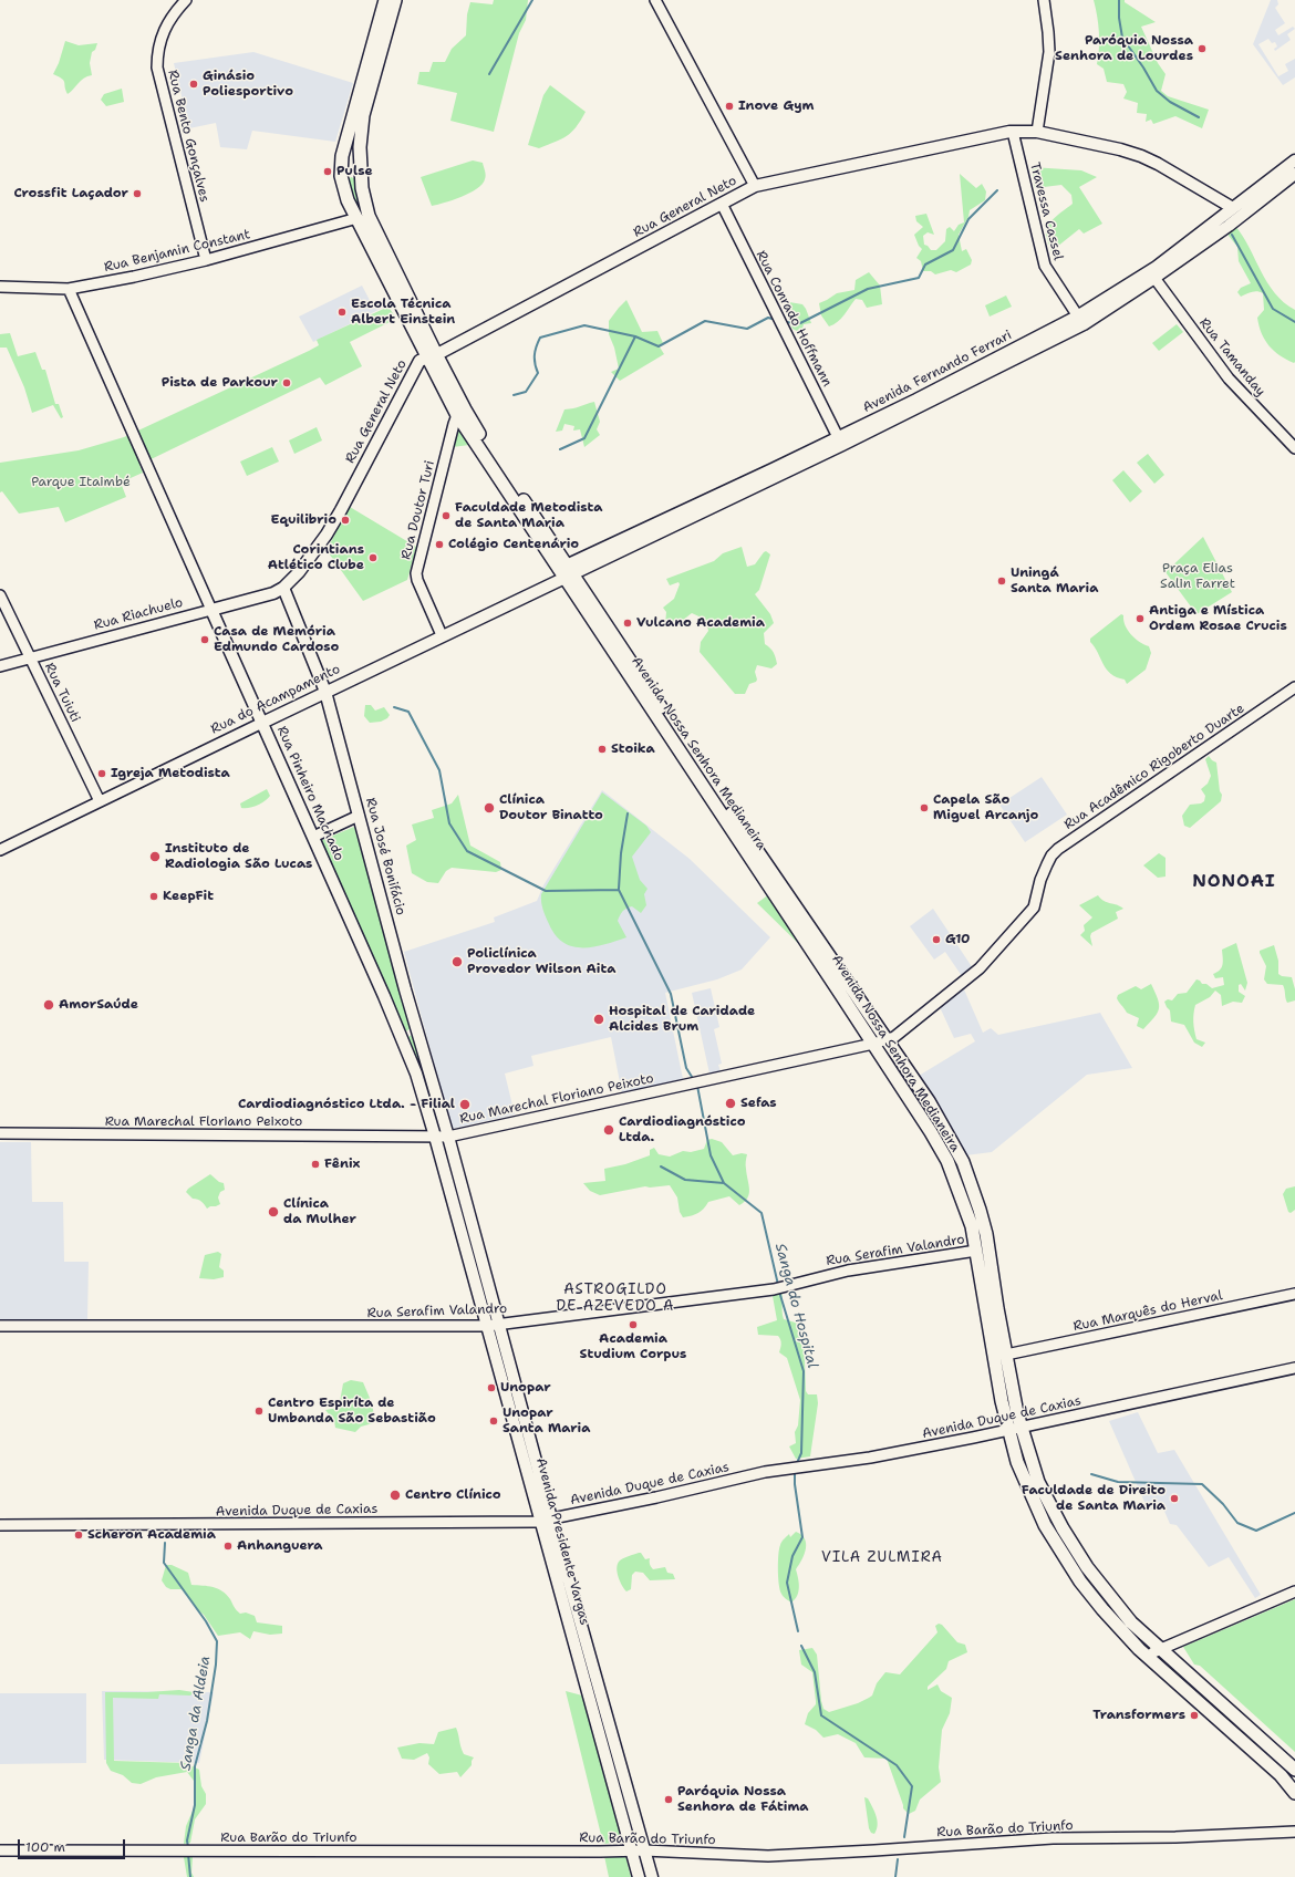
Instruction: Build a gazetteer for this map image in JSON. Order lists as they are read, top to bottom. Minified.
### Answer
{"streets":{"main road":["Rua General Neto","Avenida Fernando Ferrari","Rua Riachuelo","Rua do Acampamento","Avenida Nossa Senhora Medianeira","Rua Pinheiro Machado","Rua José Bonifácio","Avenida Presidente Vargas"],"street":["Rua Bento Gonçalves","Travessa Cassel","Rua Benjamin Constant","Rua Conrado Hoffmann","Rua Tamanday","Rua Doutor Turi","Rua Tuiuti","Rua Acadêmico Rigoberto Duarte","Rua Marechal Floriano Peixoto","Rua Serafim Valandro","Rua Marquês do Herval","Avenida Duque de Caxias","Rua Barão do Triunfo"]},"crossings":[["Rua Bento Gonçalves","Rua Benjamin Constant"],["Rua General Neto","Travessa Cassel"],["Rua General Neto","Rua Conrado Hoffmann"],["Rua General Neto","Avenida Fernando Ferrari"],["Rua General Neto","Rua Riachuelo"],["Rua General Neto","Avenida Nossa Senhora Medianeira"],["Rua General Neto","Rua José Bonifácio"],["Travessa Cassel","Avenida Fernando Ferrari"],["Rua Benjamin Constant","Rua Pinheiro Machado"],["Rua Conrado Hoffmann","Avenida Fernando Ferrari"],["Rua Tamanday","Avenida Fernando Ferrari"],["Avenida Fernando Ferrari","Rua do Acampamento"],["Avenida Fernando Ferrari","Avenida Nossa Senhora Medianeira"],["Rua Doutor Turi","Rua do Acampamento"],["Rua Doutor Turi","Avenida Nossa Senhora Medianeira"],["Rua Riachuelo","Rua Tuiuti"],["Rua Riachuelo","Rua Pinheiro Machado"],["Rua Riachuelo","Rua José Bonifácio"],["Rua Tuiuti","Rua do Acampamento"],["Rua do Acampamento","Avenida Nossa Senhora Medianeira"],["Rua do Acampamento","Rua Pinheiro Machado"],["Rua do Acampamento","Rua José Bonifácio"],["Avenida Nossa Senhora Medianeira","Rua Marechal Floriano Peixoto"],["Avenida Nossa Senhora Medianeira","Rua Serafim Valandro"],["Avenida Nossa Senhora Medianeira","Rua Marquês do Herval"],["Avenida Nossa Senhora Medianeira","Avenida Duque de Caxias"],["Rua Acadêmico Rigoberto Duarte","Rua Marechal Floriano Peixoto"],["Rua Pinheiro Machado","Rua Marechal Floriano Peixoto"],["Rua Pinheiro Machado","Avenida Presidente Vargas"],["Rua José Bonifácio","Rua Marechal Floriano Peixoto"],["Rua José Bonifácio","Avenida Presidente Vargas"],["Rua Marechal Floriano Peixoto","Avenida Presidente Vargas"],["Rua Serafim Valandro","Avenida Presidente Vargas"],["Avenida Duque de Caxias","Avenida Presidente Vargas"],["Avenida Presidente Vargas","Rua Barão do Triunfo"]],"districts":["NONOAI","ASTROGILDO DE AZEVEDO A","VILA ZULMIRA"],"water":["Sanga do Hospital","Sanga da Aldeia"],"parks":["Parque Itaimbé","Praça Elias Salin Farret"],"places":["Paróquia Nossa Senhora de Lourdes","Ginásio Poliesportivo","Inove Gym","Pulse","Crossfit Laçador","Escola Técnica Albert Einstein","Pista de Parkour","Faculdade Metodista de Santa Maria","Equilibrio","Colégio Centenário","Corintians Atlético Clube","Uningá Santa Maria","Antiga e Mística Ordem Rosae Crucis","Vulcano Academia","Casa de Memória Edmundo Cardoso","Stoika","Igreja Metodista","Clínica Doutor Binatto","Capela São Miguel Arcanjo","Instituto de Radiologia São Lucas","KeepFit","G10","Policlínica Provedor Wilson Aita","AmorSaúde","Hospital de Caridade Alcides Brum","Sefas","Cardiodiagnóstico Ltda. - Filial","Cardiodiagnóstico Ltda.","Fênix","Clínica da Mulher","Academia Studium Corpus","Unopar","Centro Espiríta de Umbanda São Sebastião","Unopar Santa Maria","Centro Clínico","Faculdade de Direito de Santa Maria","Scheron Academia","Anhanguera","Transformers","Paróquia Nossa Senhora de Fátima"],"scale_bar":"100 m"}
